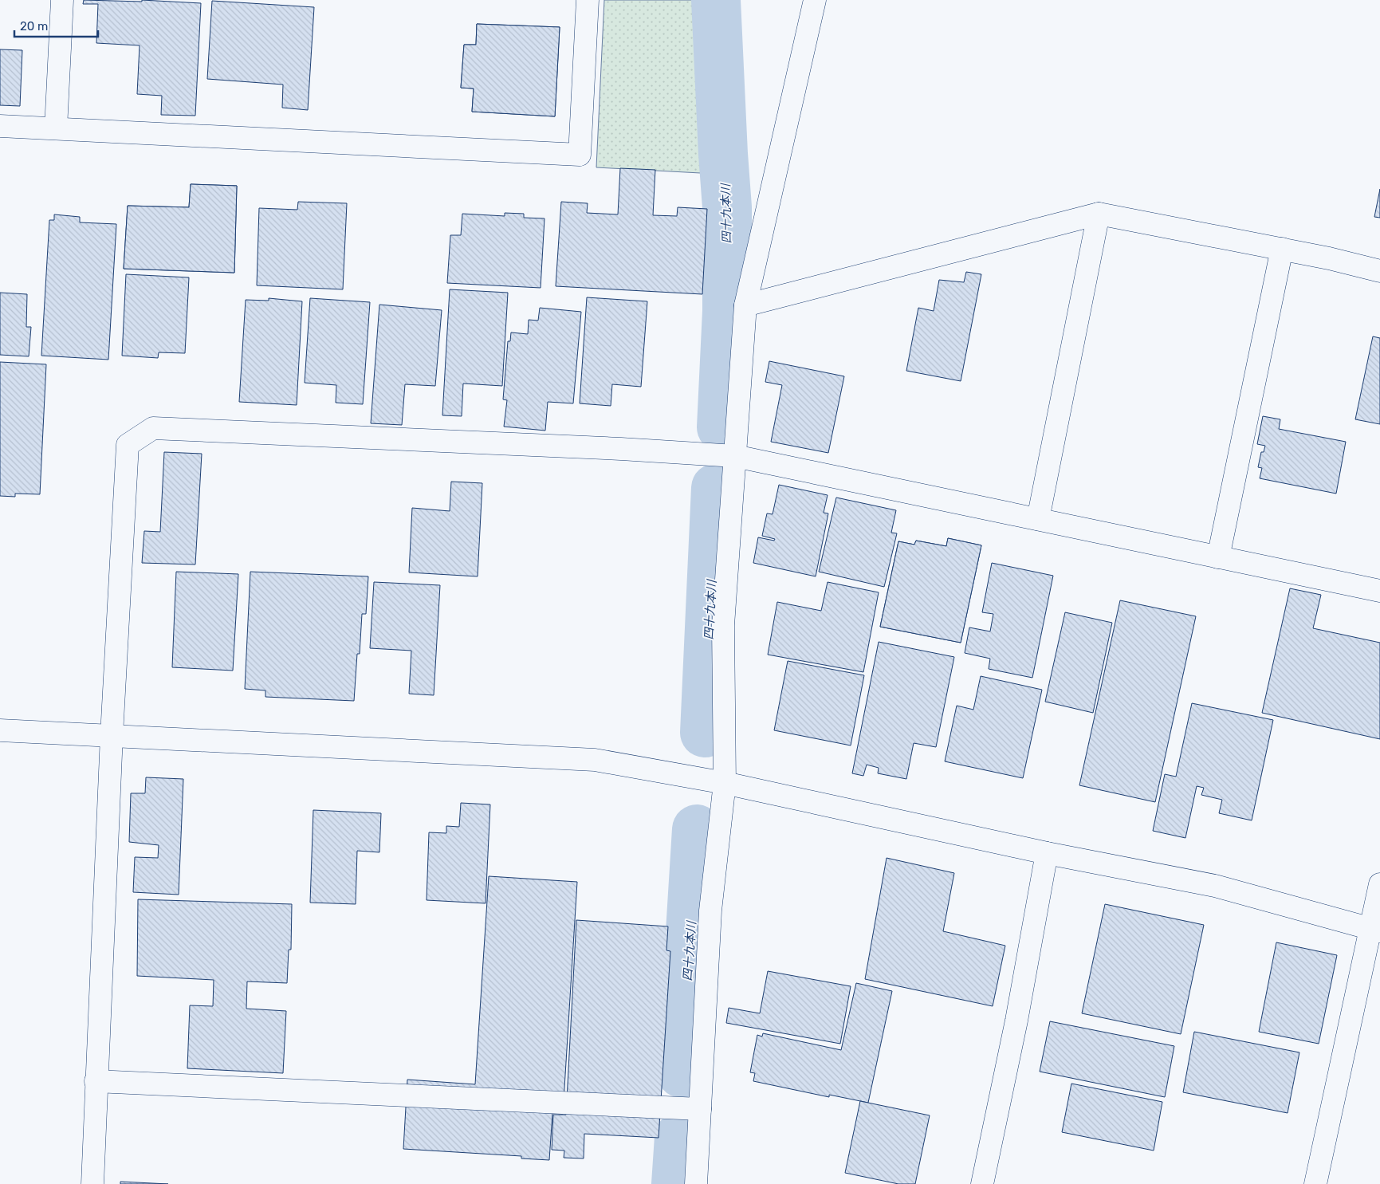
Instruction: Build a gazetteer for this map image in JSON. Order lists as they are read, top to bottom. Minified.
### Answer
{"water":["四十九本川"],"scale_bar":"20 m"}
